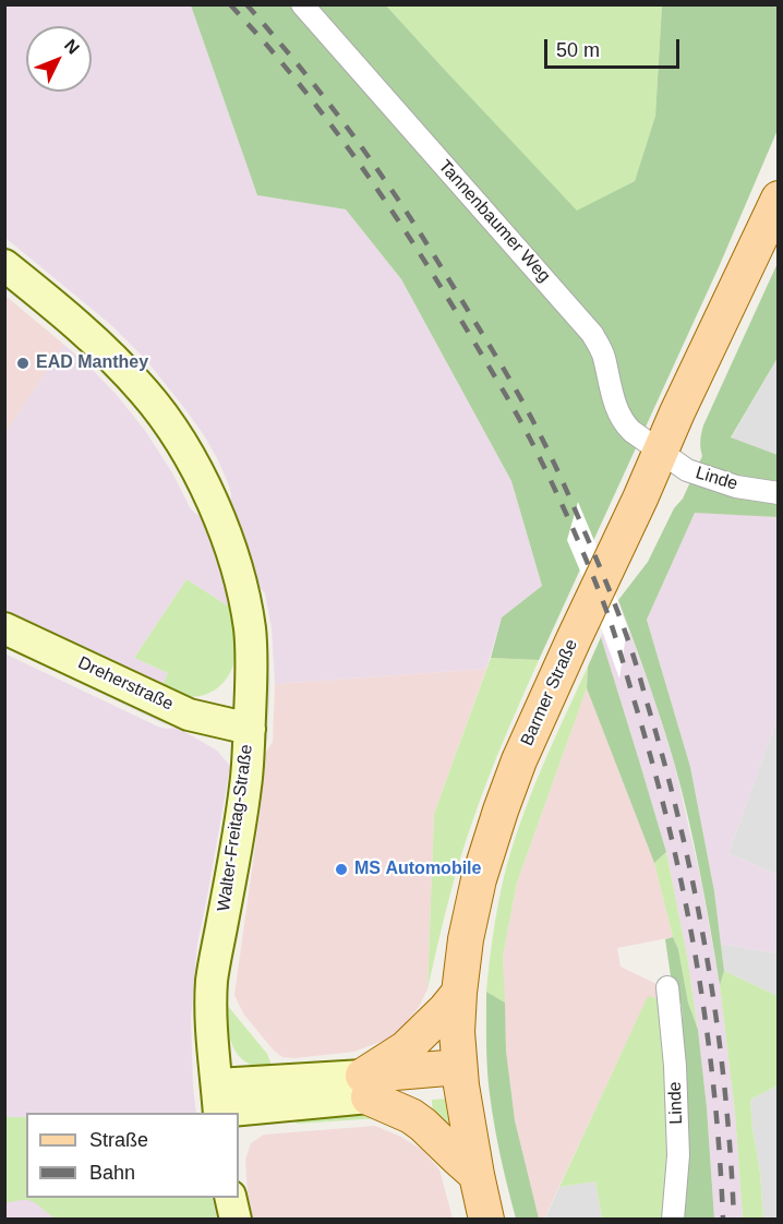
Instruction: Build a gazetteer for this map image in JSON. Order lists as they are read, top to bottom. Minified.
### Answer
{"streets":{"main road":["Dreherstraße","Barmer Straße","Walter-Freitag-Straße"],"street":["Tannenbaumer Weg","Linde"]},"crossings":[["Tannenbaumer Weg","Linde"],["Tannenbaumer Weg","Barmer Straße"],["Linde","Barmer Straße"],["Dreherstraße","Walter-Freitag-Straße"]],"places":["EAD Manthey","MS Automobile"],"legend":["Straße","Bahn"],"scale_bar":"50 m","north":"top right"}
